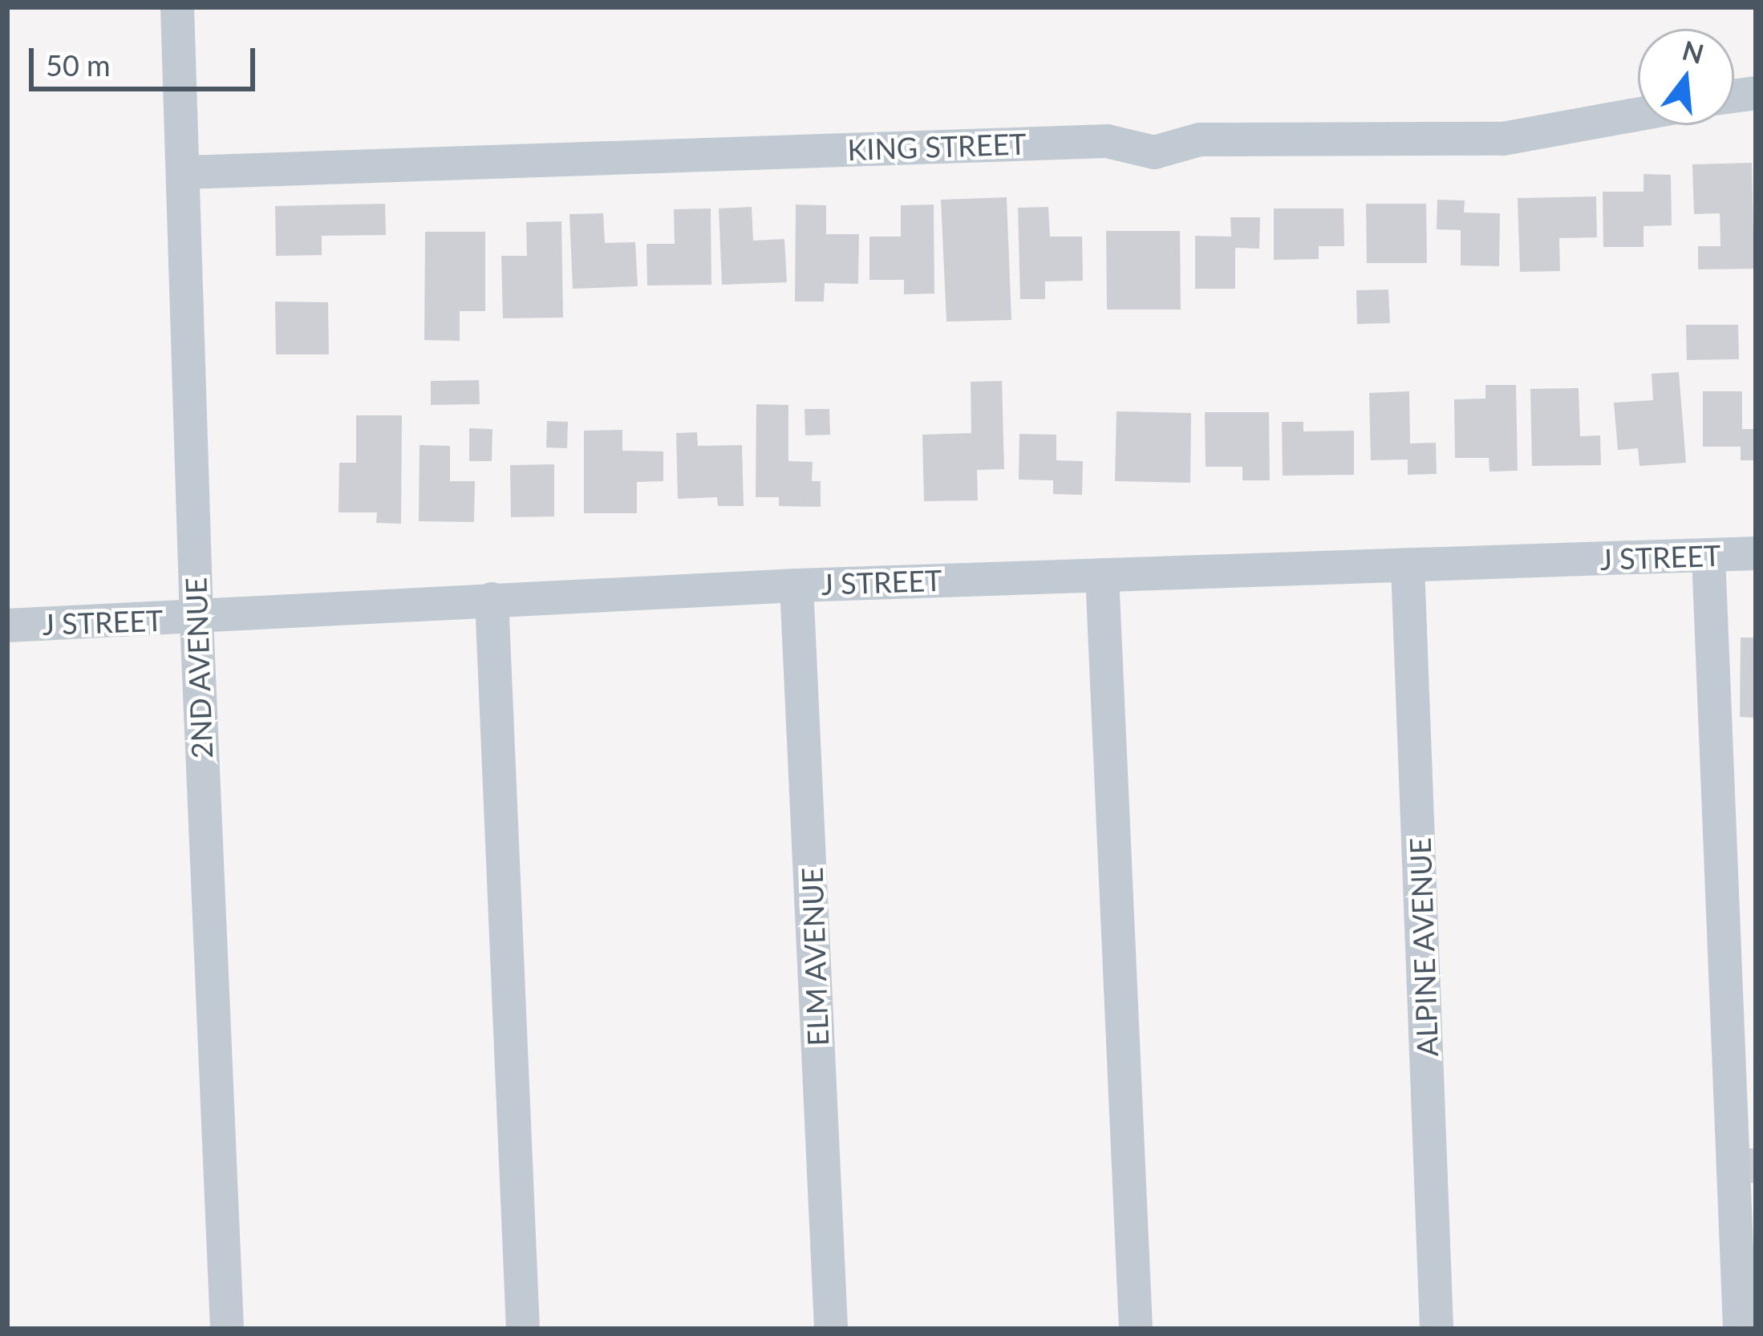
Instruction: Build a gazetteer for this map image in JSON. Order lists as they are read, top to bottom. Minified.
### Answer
{"streets":{"street":["KING STREET","J STREET","2ND AVENUE","ALPINE AVENUE","ELM AVENUE"]},"crossings":[["KING STREET","2ND AVENUE"],["J STREET","2ND AVENUE"],["J STREET","ALPINE AVENUE"],["J STREET","ELM AVENUE"]],"scale_bar":"50 m","north":"top"}
